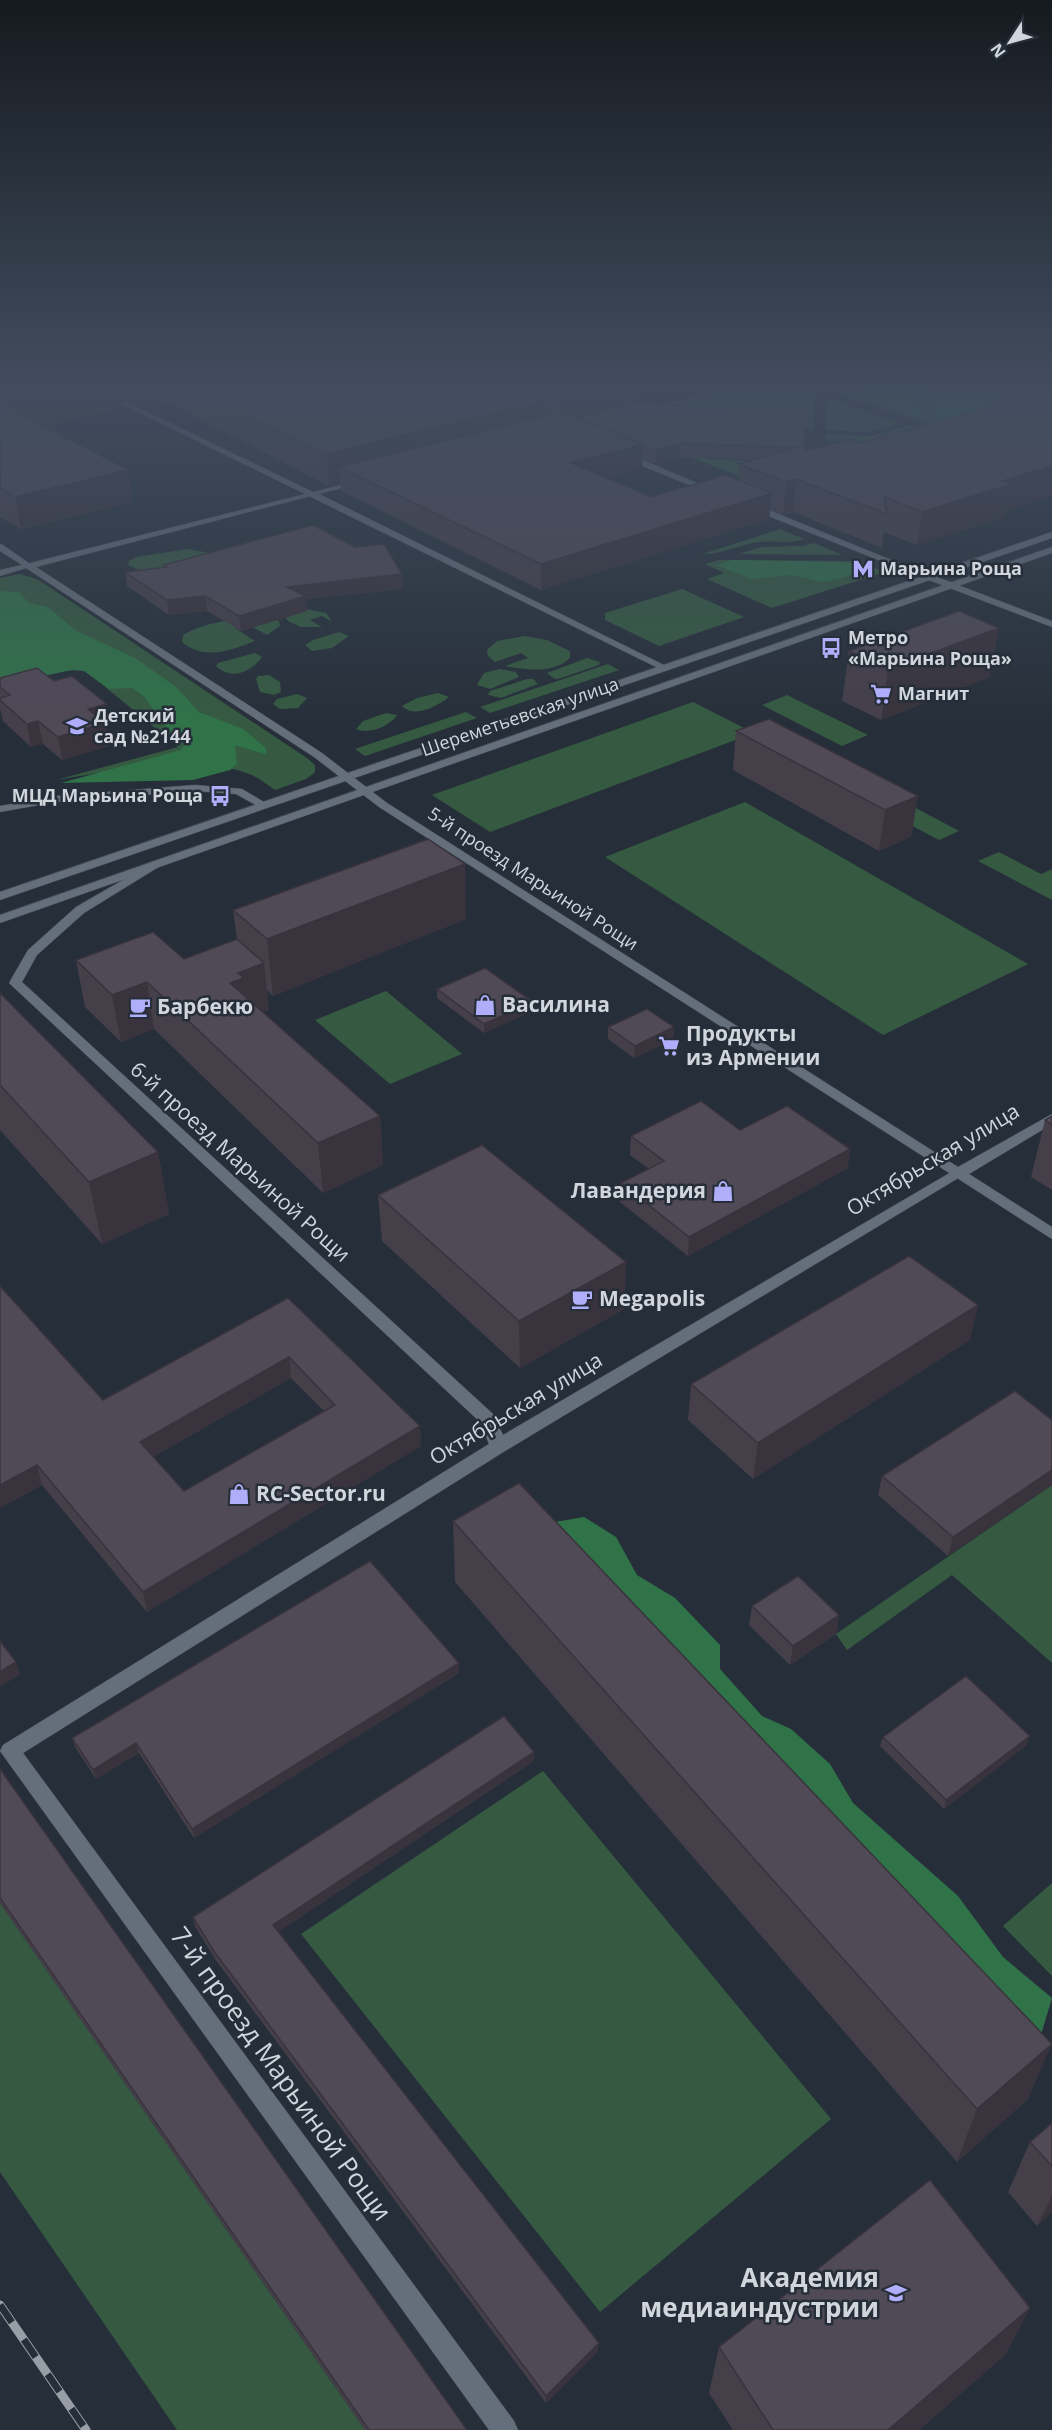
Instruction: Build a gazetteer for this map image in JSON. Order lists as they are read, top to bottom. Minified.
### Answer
{"streets":{"street":["Шереметьевская улица","5-й проезд Марьиной Рощи","Октябрьская улица","6-й проезд Марьиной Рощи","7-й проезд Марьиной Рощи"]},"crossings":[["Шереметьевская улица","5-й проезд Марьиной Рощи"],["Шереметьевская улица","6-й проезд Марьиной Рощи"],["5-й проезд Марьиной Рощи","Октябрьская улица"],["Октябрьская улица","6-й проезд Марьиной Рощи"],["Октябрьская улица","7-й проезд Марьиной Рощи"]],"places":{"metro station":["Марьина Роща"],"bus stop":["Метро «Марьина Роща»","МЦД Марьина Роща"],"supermarket":["Магнит","Продукты из Армении"],"school or university":["Детский сад №2144","Академия медиаиндустрии"],"shop":["Василина","Лавандерия","RC-Sector.ru"],"cafe":["Барбекю","Megapolis"]},"north":"bottom left"}
